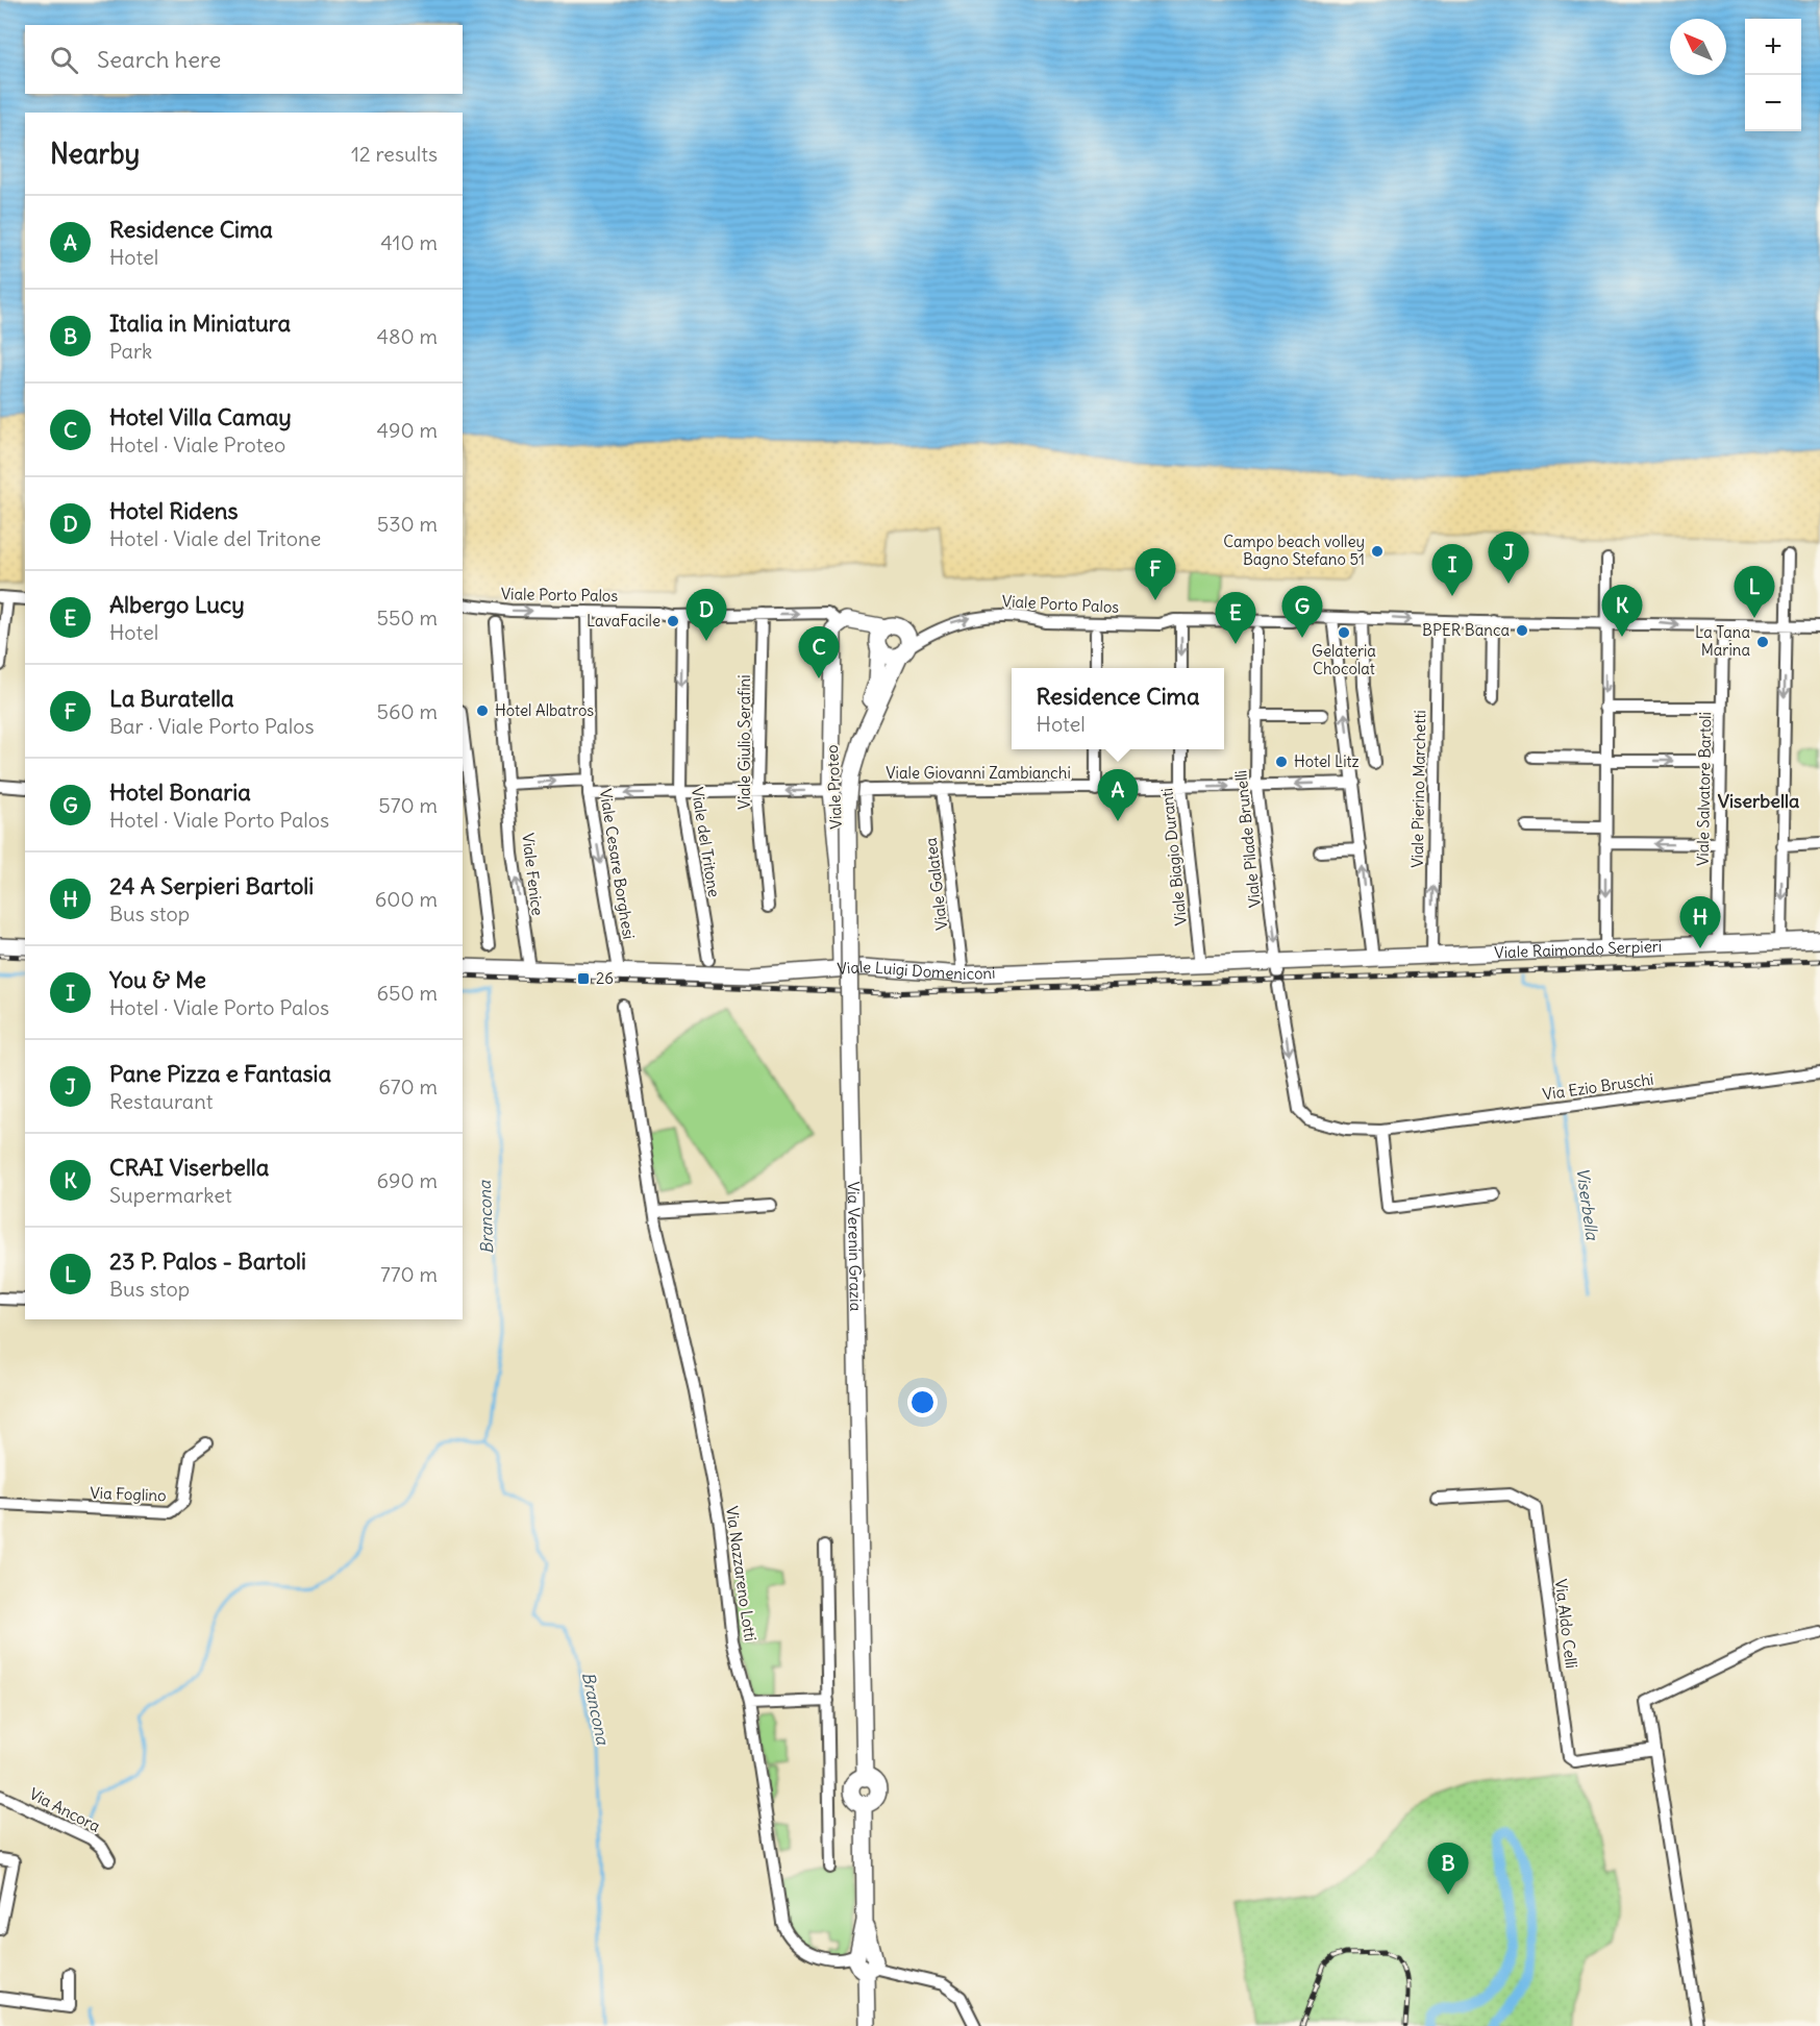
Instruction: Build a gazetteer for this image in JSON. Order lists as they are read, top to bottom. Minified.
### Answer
{"streets":{"street":["Viale Porto Palos","Viale Giulio Serafini","Viale Giovanni Zambianchi","Viale Proteo","Viale Pierino Marchetti","Viale Salvatore Bartoli","Viale Pilade Brunelli","Viale del Tritone","Viale Biagio Duranti","Viale Cesare Borghesi","Viale Fenice","Viale Galatea","Viale Raimondo Serpieri","Viale Luigi Domeniconi","Via Ezio Bruschi","Via Verenin Grazia","Via Foglino","Via Nazzareno Lotti","Via Aldo Celli","Via Ancora"]},"crossings":[["Viale Porto Palos","Viale Giulio Serafini"],["Viale Porto Palos","Viale Proteo"],["Viale Porto Palos","Viale Pierino Marchetti"],["Viale Porto Palos","Viale del Tritone"],["Viale Porto Palos","Viale Cesare Borghesi"],["Viale Porto Palos","Via Verenin Grazia"],["Viale Giulio Serafini","Viale Giovanni Zambianchi"],["Viale Giovanni Zambianchi","Viale Proteo"],["Viale Giovanni Zambianchi","Viale Pilade Brunelli"],["Viale Giovanni Zambianchi","Viale del Tritone"],["Viale Giovanni Zambianchi","Viale Biagio Duranti"],["Viale Giovanni Zambianchi","Viale Cesare Borghesi"],["Viale Giovanni Zambianchi","Viale Galatea"],["Viale Proteo","Viale Luigi Domeniconi"],["Viale Pierino Marchetti","Viale Raimondo Serpieri"],["Viale Salvatore Bartoli","Viale Raimondo Serpieri"],["Viale Pilade Brunelli","Viale Luigi Domeniconi"],["Viale Biagio Duranti","Viale Luigi Domeniconi"],["Viale Cesare Borghesi","Viale Luigi Domeniconi"],["Viale Fenice","Viale Luigi Domeniconi"],["Viale Galatea","Viale Luigi Domeniconi"],["Viale Raimondo Serpieri","Viale Luigi Domeniconi"],["Via Verenin Grazia","Via Nazzareno Lotti"]],"one_way":["Viale Porto Palos","Viale del Tritone","Viale Cesare Borghesi"],"districts":["Viserbella"],"water":["Viserbella","Brancona"],"places":{"other":["Campo beach volley Bagno Stefano 51","LavaFacile","BPER Banca","Gelateria Chocolat","La Tana Marina","Hotel Albatros","Hotel Litz"],"transit":["26"]},"north":"top left","page":{"map_buttons":["+","−"],"search":"Search here","heading":["Nearby","12 results"],"list":[{"mark":"A","name":"Residence Cima","note":"Hotel","value":"410 m"},{"mark":"B","name":"Italia in Miniatura","note":"Park","value":"480 m"},{"mark":"C","name":"Hotel Villa Camay","note":"Hotel · Viale Proteo","value":"490 m"},{"mark":"D","name":"Hotel Ridens","note":"Hotel · Viale del Tritone","value":"530 m"},{"mark":"E","name":"Albergo Lucy","note":"Hotel","value":"550 m"},{"mark":"F","name":"La Buratella","note":"Bar · Viale Porto Palos","value":"560 m"},{"mark":"G","name":"Hotel Bonaria","note":"Hotel · Viale Porto Palos","value":"570 m"},{"mark":"H","name":"24 A Serpieri Bartoli","note":"Bus stop","value":"600 m"},{"mark":"I","name":"You & Me","note":"Hotel · Viale Porto Palos","value":"650 m"},{"mark":"J","name":"Pane Pizza e Fantasia","note":"Restaurant","value":"670 m"},{"mark":"K","name":"CRAI Viserbella","note":"Supermarket","value":"690 m"},{"mark":"L","name":"23 P. Palos - Bartoli","note":"Bus stop","value":"770 m"}],"pins":["J","I","F","L","K","G","D","E","C","A","H","B"],"popup":["Residence Cima","Hotel"]}}
